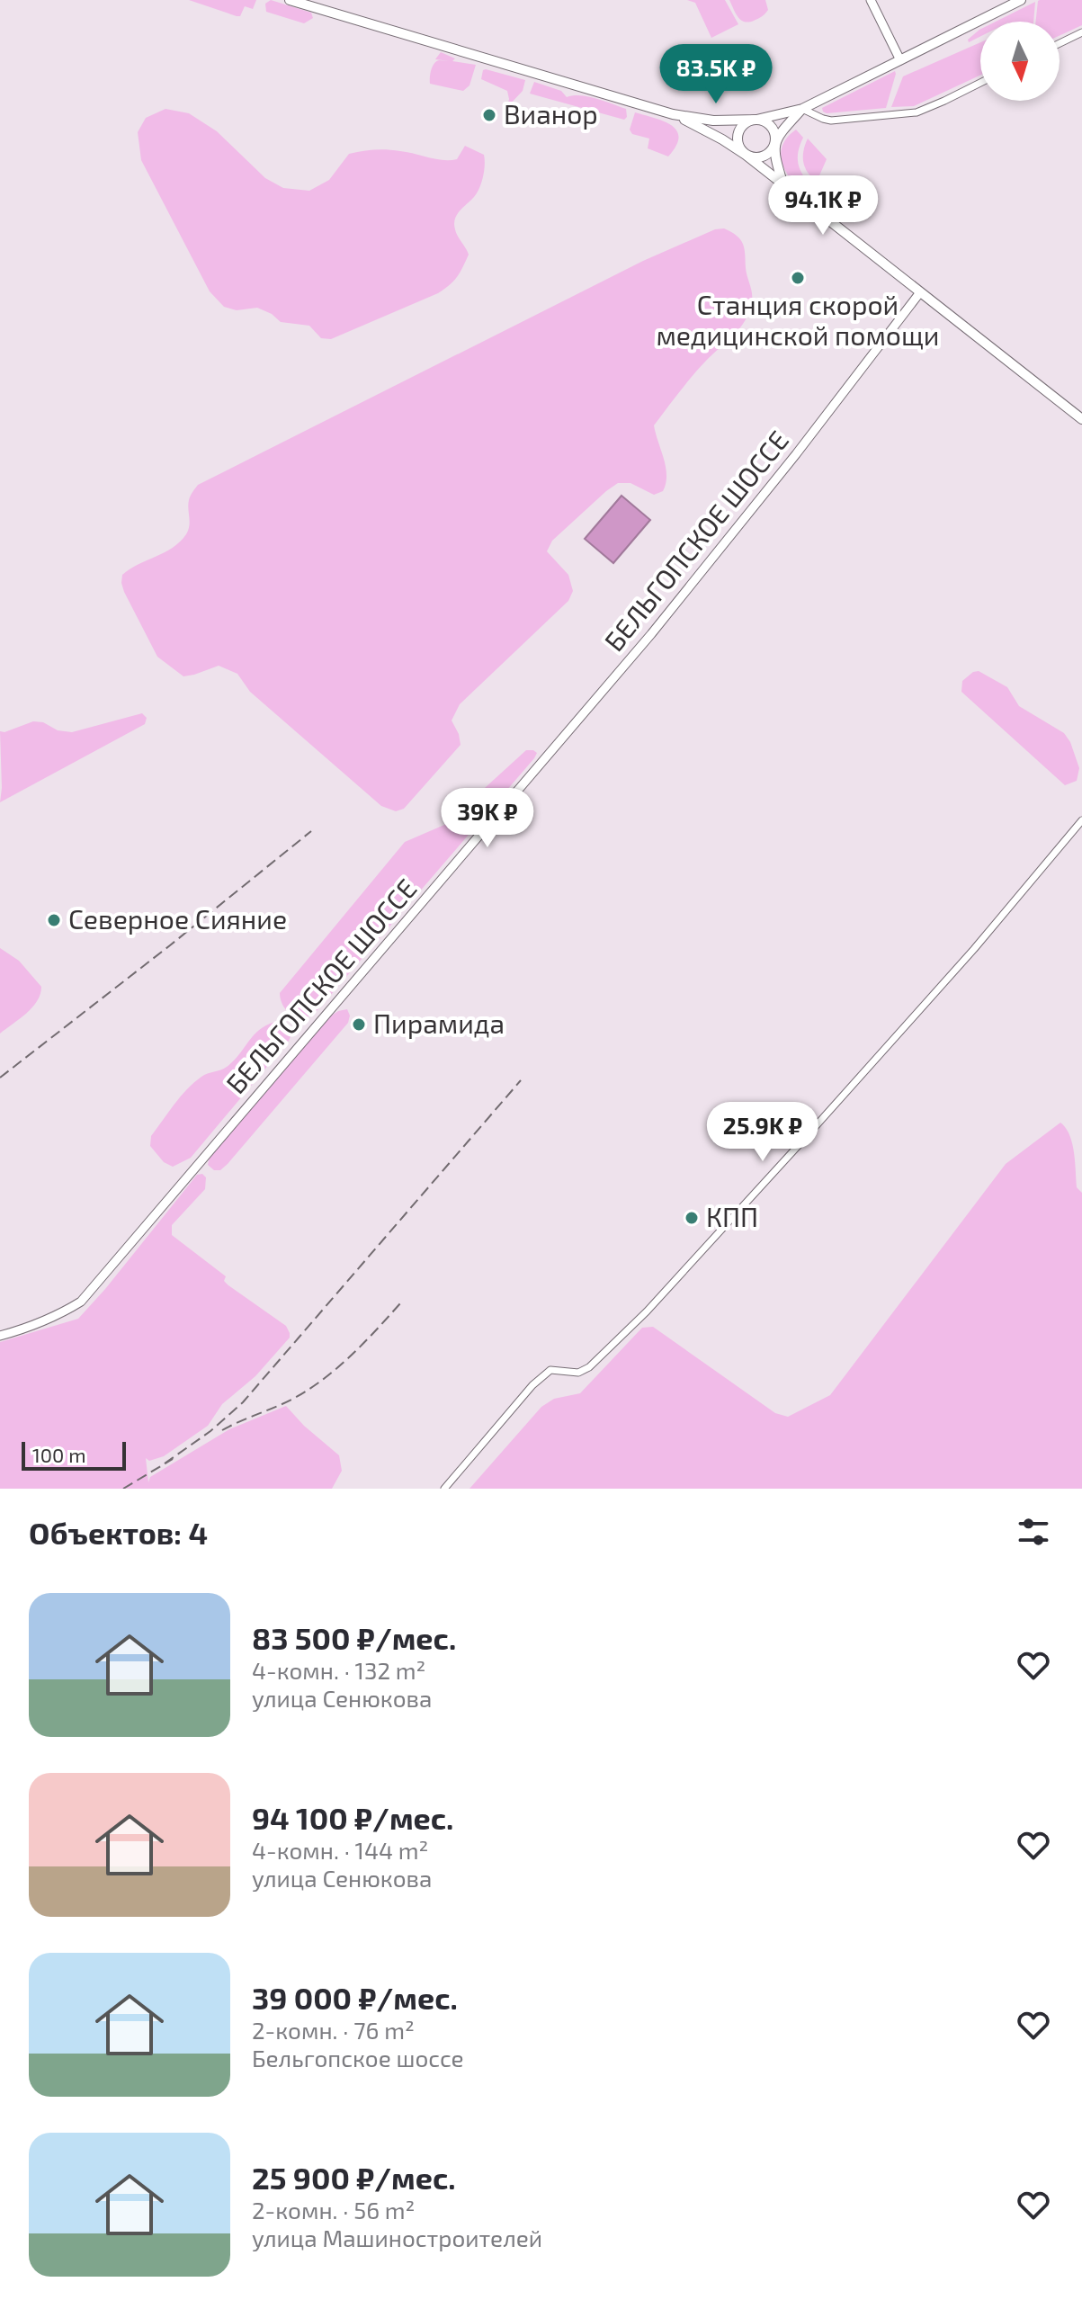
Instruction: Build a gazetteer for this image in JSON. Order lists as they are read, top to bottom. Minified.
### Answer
{"streets":{"street":["БЕЛЬГОПСКОЕ ШОССЕ"]},"places":["Вианор","Станция скорой медицинской помощи","Северное Сияние","Пирамида","КПП"],"scale_bar":"100 m","north":"bottom","page":{"price":["83.5K ₽","94.1K ₽","39K ₽","25.9K ₽"],"scale":"100 m","heading":"Объектов: 4","list":[{"name":"83 500 ₽/мес.","note":"4-комн. · 132 m² · улица Сенюкова"},{"name":"94 100 ₽/мес.","note":"4-комн. · 144 m² · улица Сенюкова"},{"name":"39 000 ₽/мес.","note":"2-комн. · 76 m² · Бельгопское шоссе"},{"name":"25 900 ₽/мес.","note":"2-комн. · 56 m² · улица Машиностроителей"}]}}
